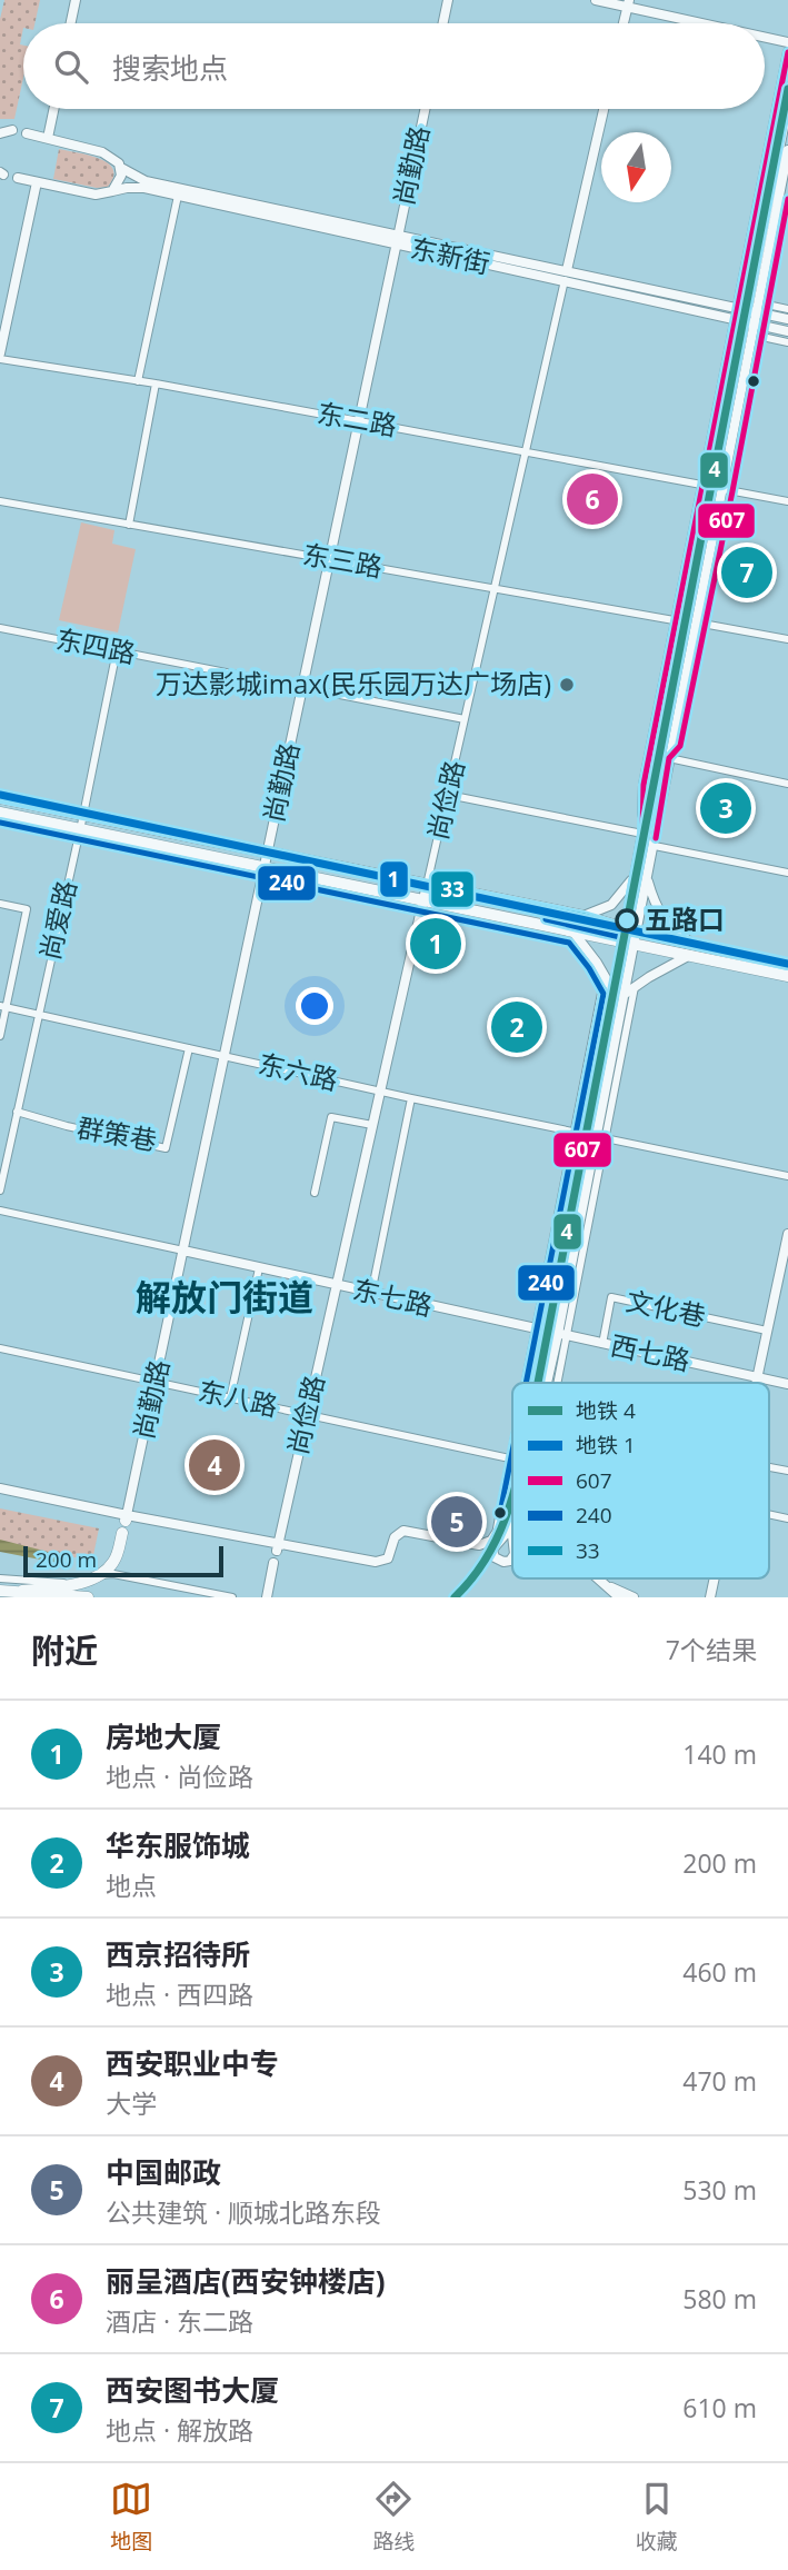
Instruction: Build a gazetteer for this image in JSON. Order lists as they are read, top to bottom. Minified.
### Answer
{"streets":{"main road":["尚勤路","东新街","尚俭路","东七路","西七路"],"street":["东二路","东三路","东四路","尚爱路","东六路","群策巷","文化巷","东八路"]},"crossings":[["尚勤路","东新街"],["尚勤路","东二路"],["尚勤路","东三路"],["尚勤路","东四路"],["尚勤路","东六路"],["尚勤路","东七路"],["尚勤路","东八路"],["东新街","尚俭路"],["东二路","尚俭路"],["东三路","尚俭路"],["东四路","尚俭路"],["东四路","尚爱路"],["尚俭路","东六路"],["尚俭路","东七路"],["尚俭路","东八路"],["尚爱路","东六路"],["尚爱路","群策巷"],["东六路","群策巷"],["东七路","西七路"],["文化巷","西七路"]],"districts":["解放门街道"],"places":["万达影城imax(民乐园万达广场店)","五路口"],"lines":["transit line 607","metro line 4","metro line 1","transit line 33","transit line 240"],"legend":["地铁 4","地铁 1","607","240","33"],"scale_bar":"200 m","north":"bottom","page":{"search":"搜索地点","pins":["6","7","3","1","2","4","5"],"scale":"200 m","heading":["附近","7个结果"],"list":[{"mark":"1","name":"房地大厦","note":"地点 · 尚俭路","value":"140 m"},{"mark":"2","name":"华东服饰城","note":"地点","value":"200 m"},{"mark":"3","name":"西京招待所","note":"地点 · 西四路","value":"460 m"},{"mark":"4","name":"西安职业中专","note":"大学","value":"470 m"},{"mark":"5","name":"中国邮政","note":"公共建筑 · 顺城北路东段","value":"530 m"},{"mark":"6","name":"丽呈酒店(西安钟楼店)","note":"酒店 · 东二路","value":"580 m"},{"mark":"7","name":"西安图书大厦","note":"地点 · 解放路","value":"610 m"}],"nav":["地图","路线","收藏"]}}
